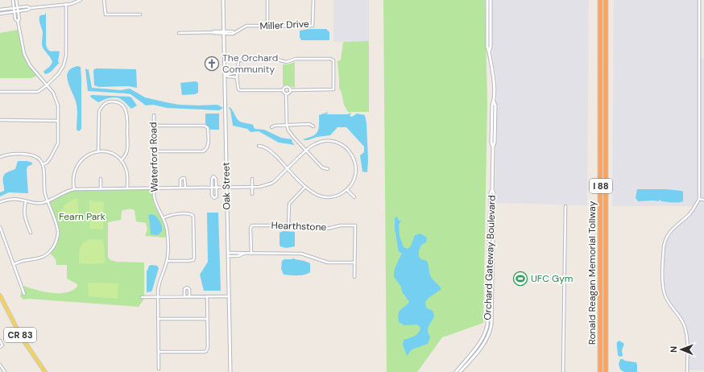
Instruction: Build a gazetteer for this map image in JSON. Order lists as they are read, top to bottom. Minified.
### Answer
{"streets":{"highway":["I 88","Ronald Reagan Memorial Tollway"],"main road":["CR 83"],"street":["Miller Drive","Waterford Road","Oak Street","Hearthstone","Orchard Gateway Boulevard"]},"crossings":[["Miller Drive","Oak Street"]],"parks":["Fearn Park"],"places":{"church":["The Orchard Community"],"sports":["UFC Gym"]},"north":"left"}
